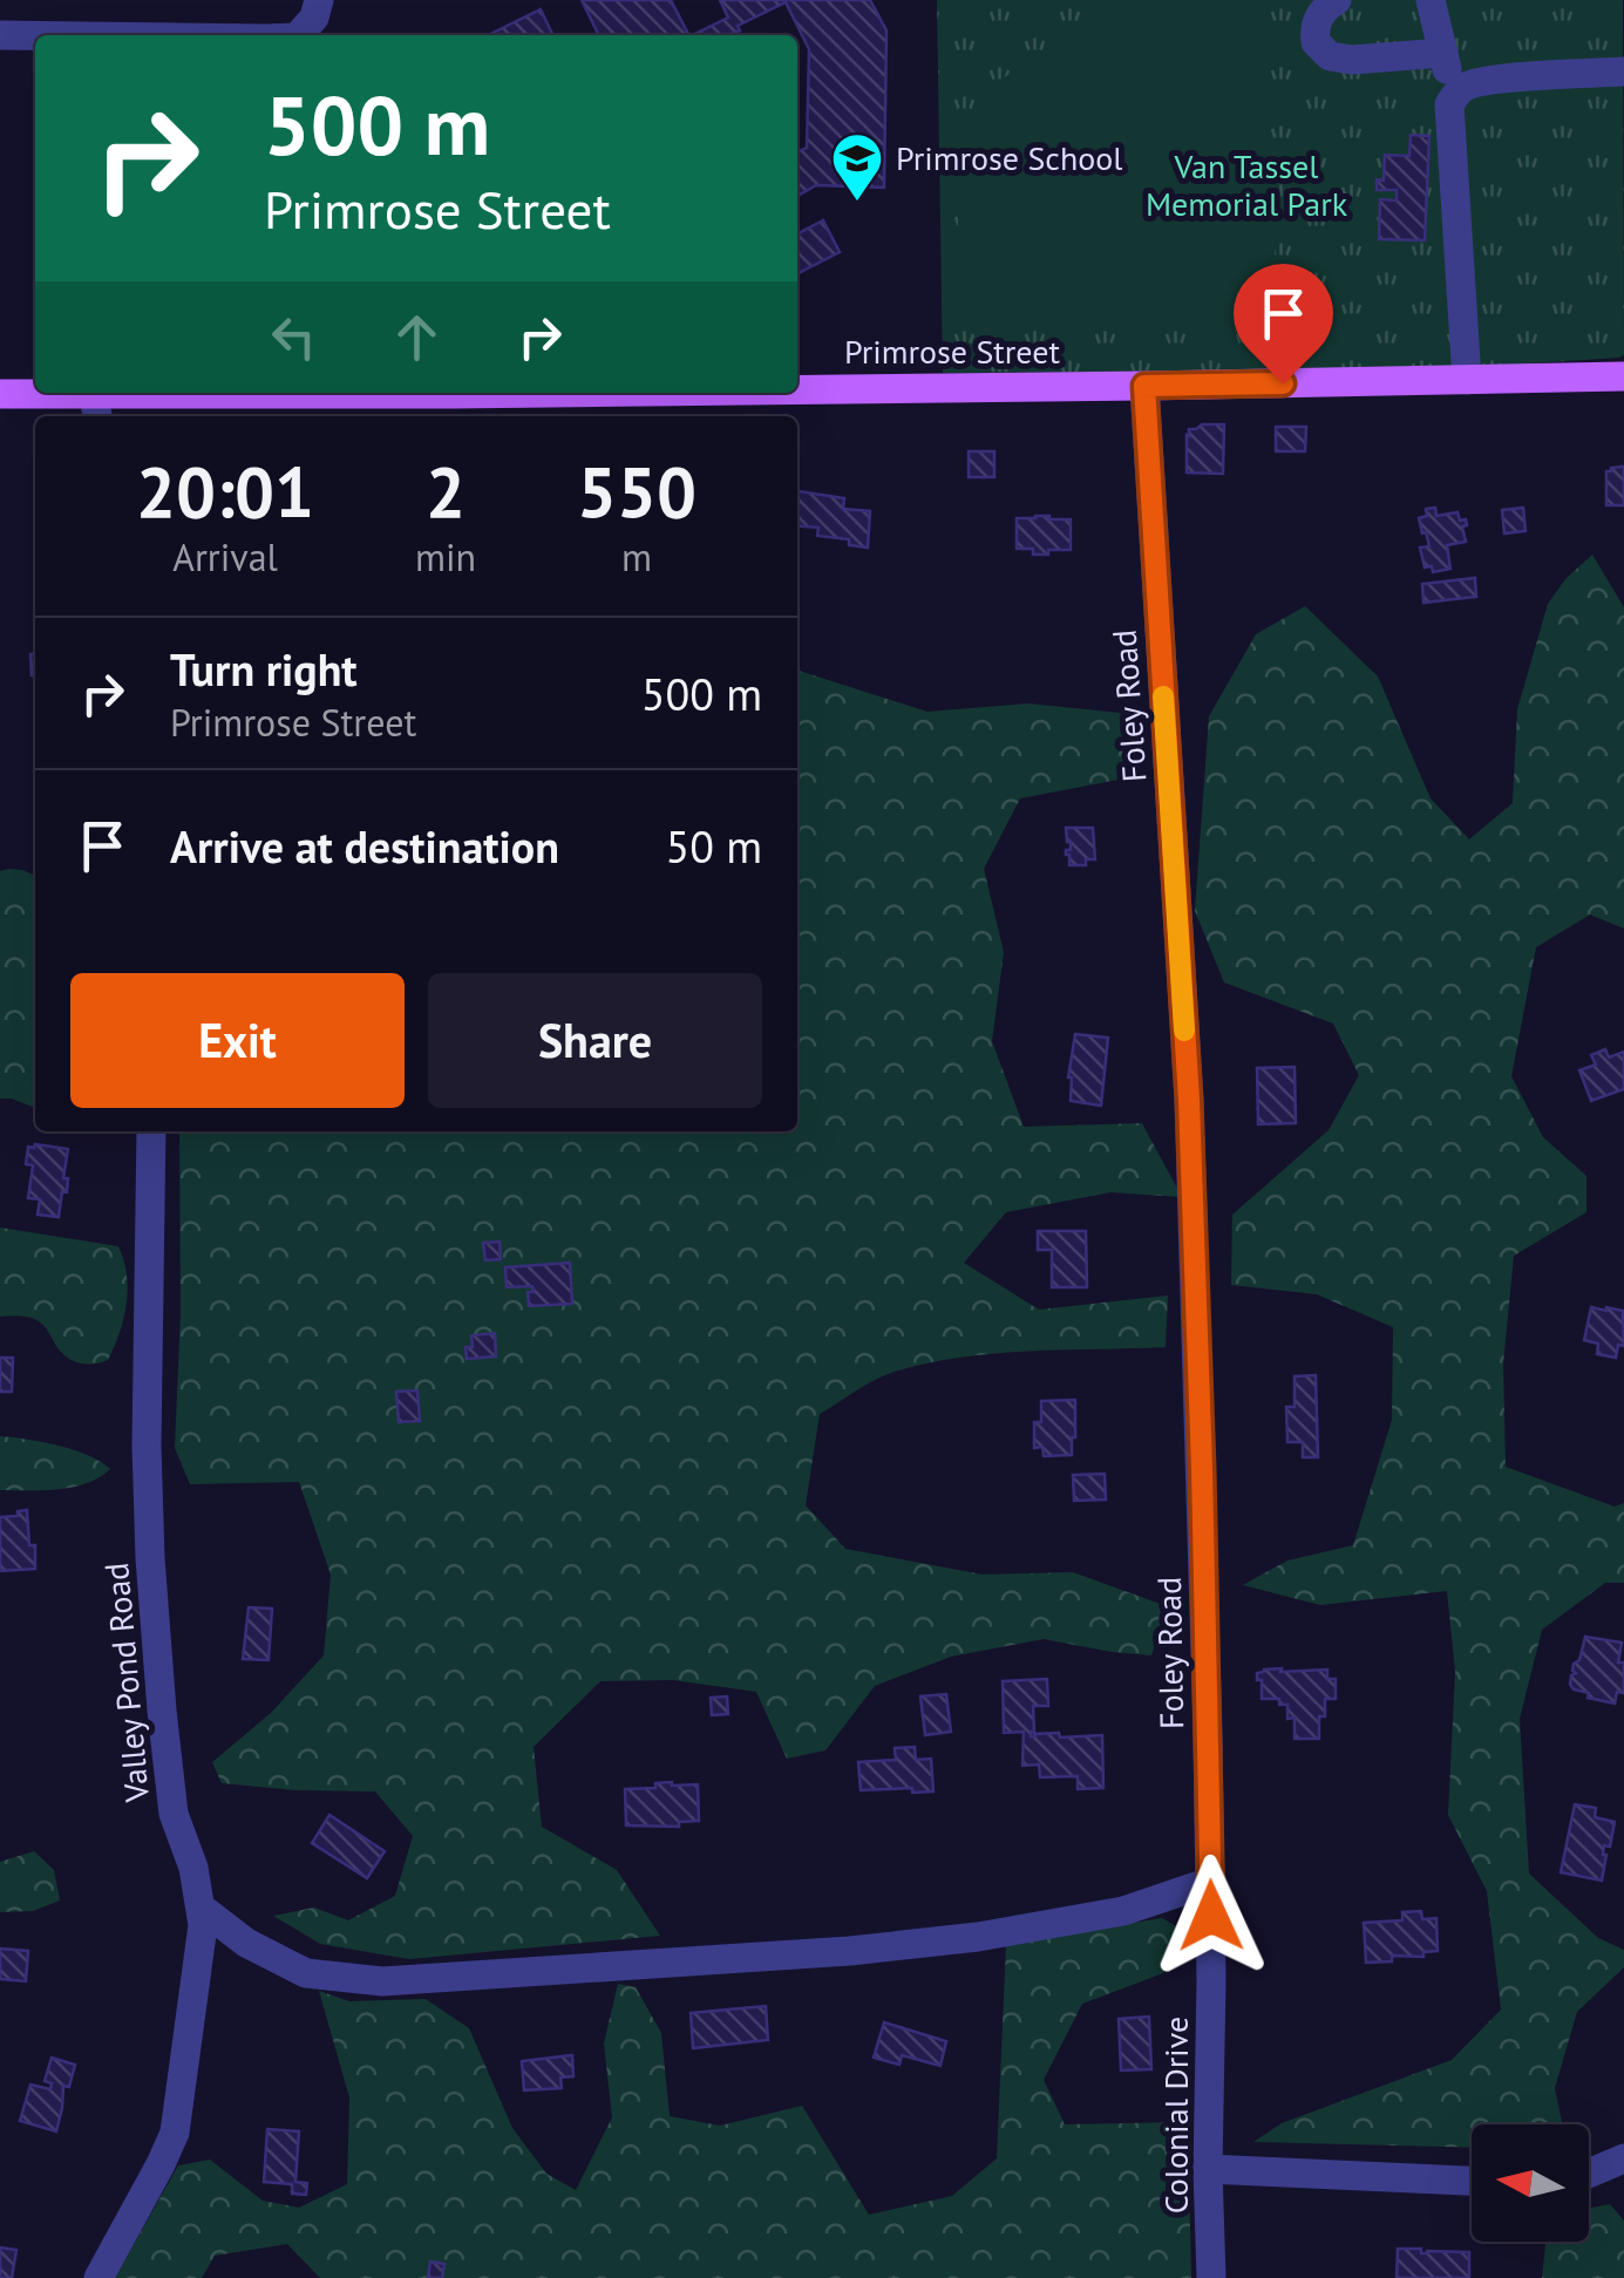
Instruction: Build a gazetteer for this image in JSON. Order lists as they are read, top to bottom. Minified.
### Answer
{"streets":{"main road":["Primrose Street"],"street":["Foley Road","Valley Pond Road","Colonial Drive"]},"crossings":[["Primrose Street","Foley Road"],["Foley Road","Colonial Drive"]],"parks":["Van Tassel Memorial Park"],"places":{"school or university":["Primrose School"]},"north":"left","page":{"turn":["500 m","Primrose Street"],"eta":["20:01","Arrival","2","min","550","m"],"list":[{"name":"Turn right","note":"Primrose Street","value":"500 m"},{"name":"Arrive at destination","value":"50 m"}],"buttons":["Exit","Share"]}}
